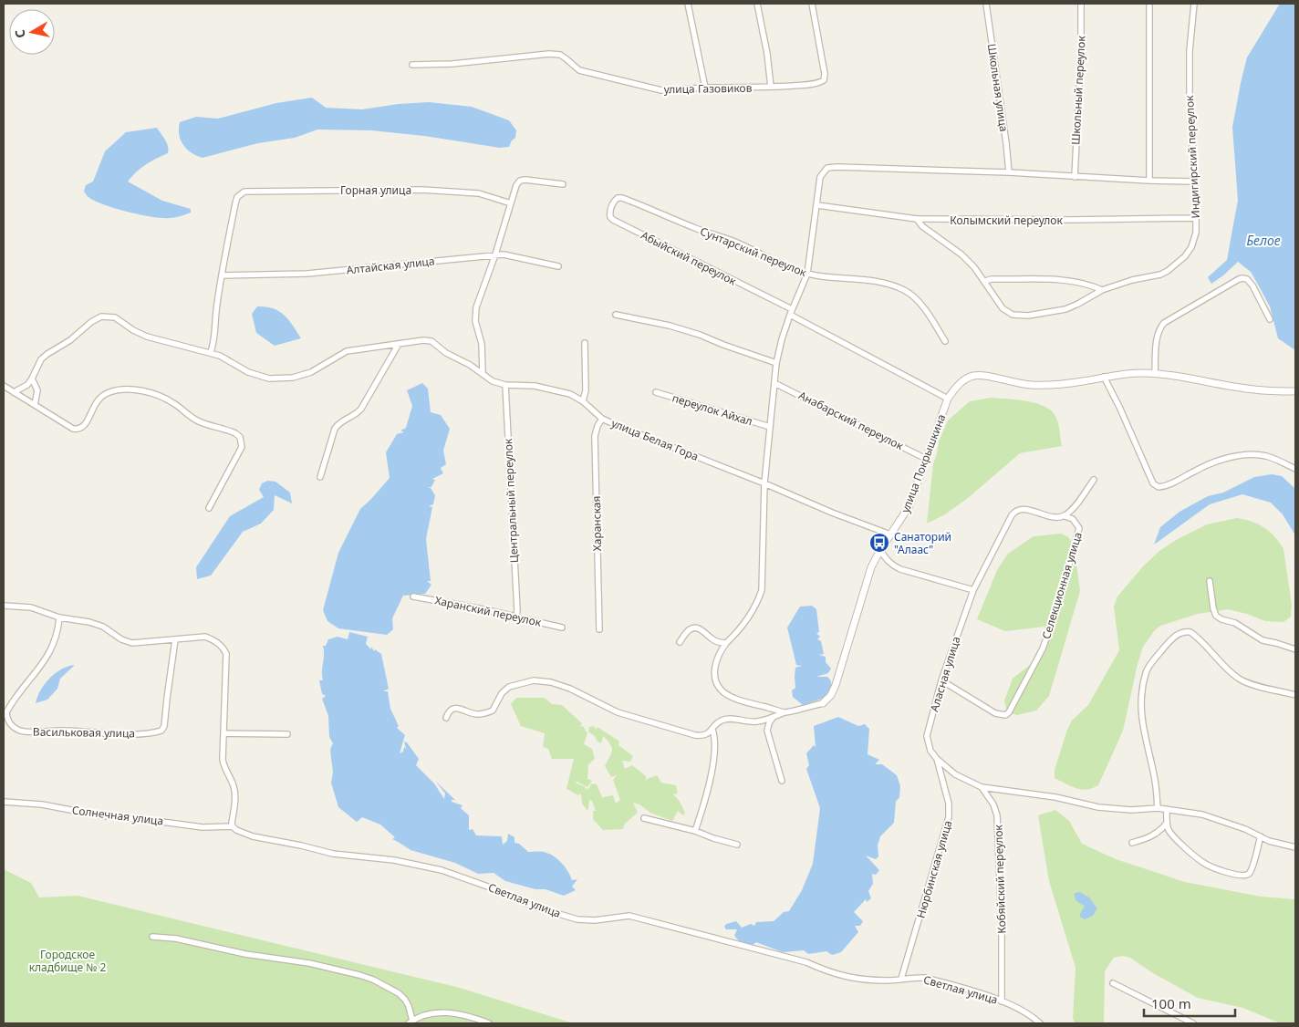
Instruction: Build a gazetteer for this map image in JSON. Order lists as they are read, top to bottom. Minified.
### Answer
{"streets":{"street":["Школьная улица","улица Газовиков","Школьный переулок","Индигирский переулок","Горная улица","Колымский переулок","Сунтарский переулок","Абыйский переулок","Алтайская улица","переулок Айхал","Анабарский переулок","улица Белая Гора","улица Покрышкина","Центральный переулок","Харанская","Селекционная улица","Харанский переулок","Аласная улица","Васильковая улица","Солнечная улица","Нюрбинская улица","Кобяйский переулок","Светлая улица"]},"crossings":[["Индигирский переулок","Колымский переулок"],["Горная улица","Алтайская улица"],["Сунтарский переулок","Абыйский переулок"],["Абыйский переулок","улица Покрышкина"],["Анабарский переулок","улица Покрышкина"],["улица Белая Гора","улица Покрышкина"],["улица Белая Гора","Центральный переулок"],["улица Белая Гора","Харанская"],["Центральный переулок","Харанский переулок"],["Селекционная улица","Аласная улица"],["Аласная улица","Нюрбинская улица"],["Солнечная улица","Светлая улица"],["Нюрбинская улица","Светлая улица"],["Кобяйский переулок","Светлая улица"]],"water":["Белое"],"parks":["Городское кладбище № 2"],"places":{"bus stop":["Санаторий \"Алаас\""]},"scale_bar":"100 m","north":"left"}
